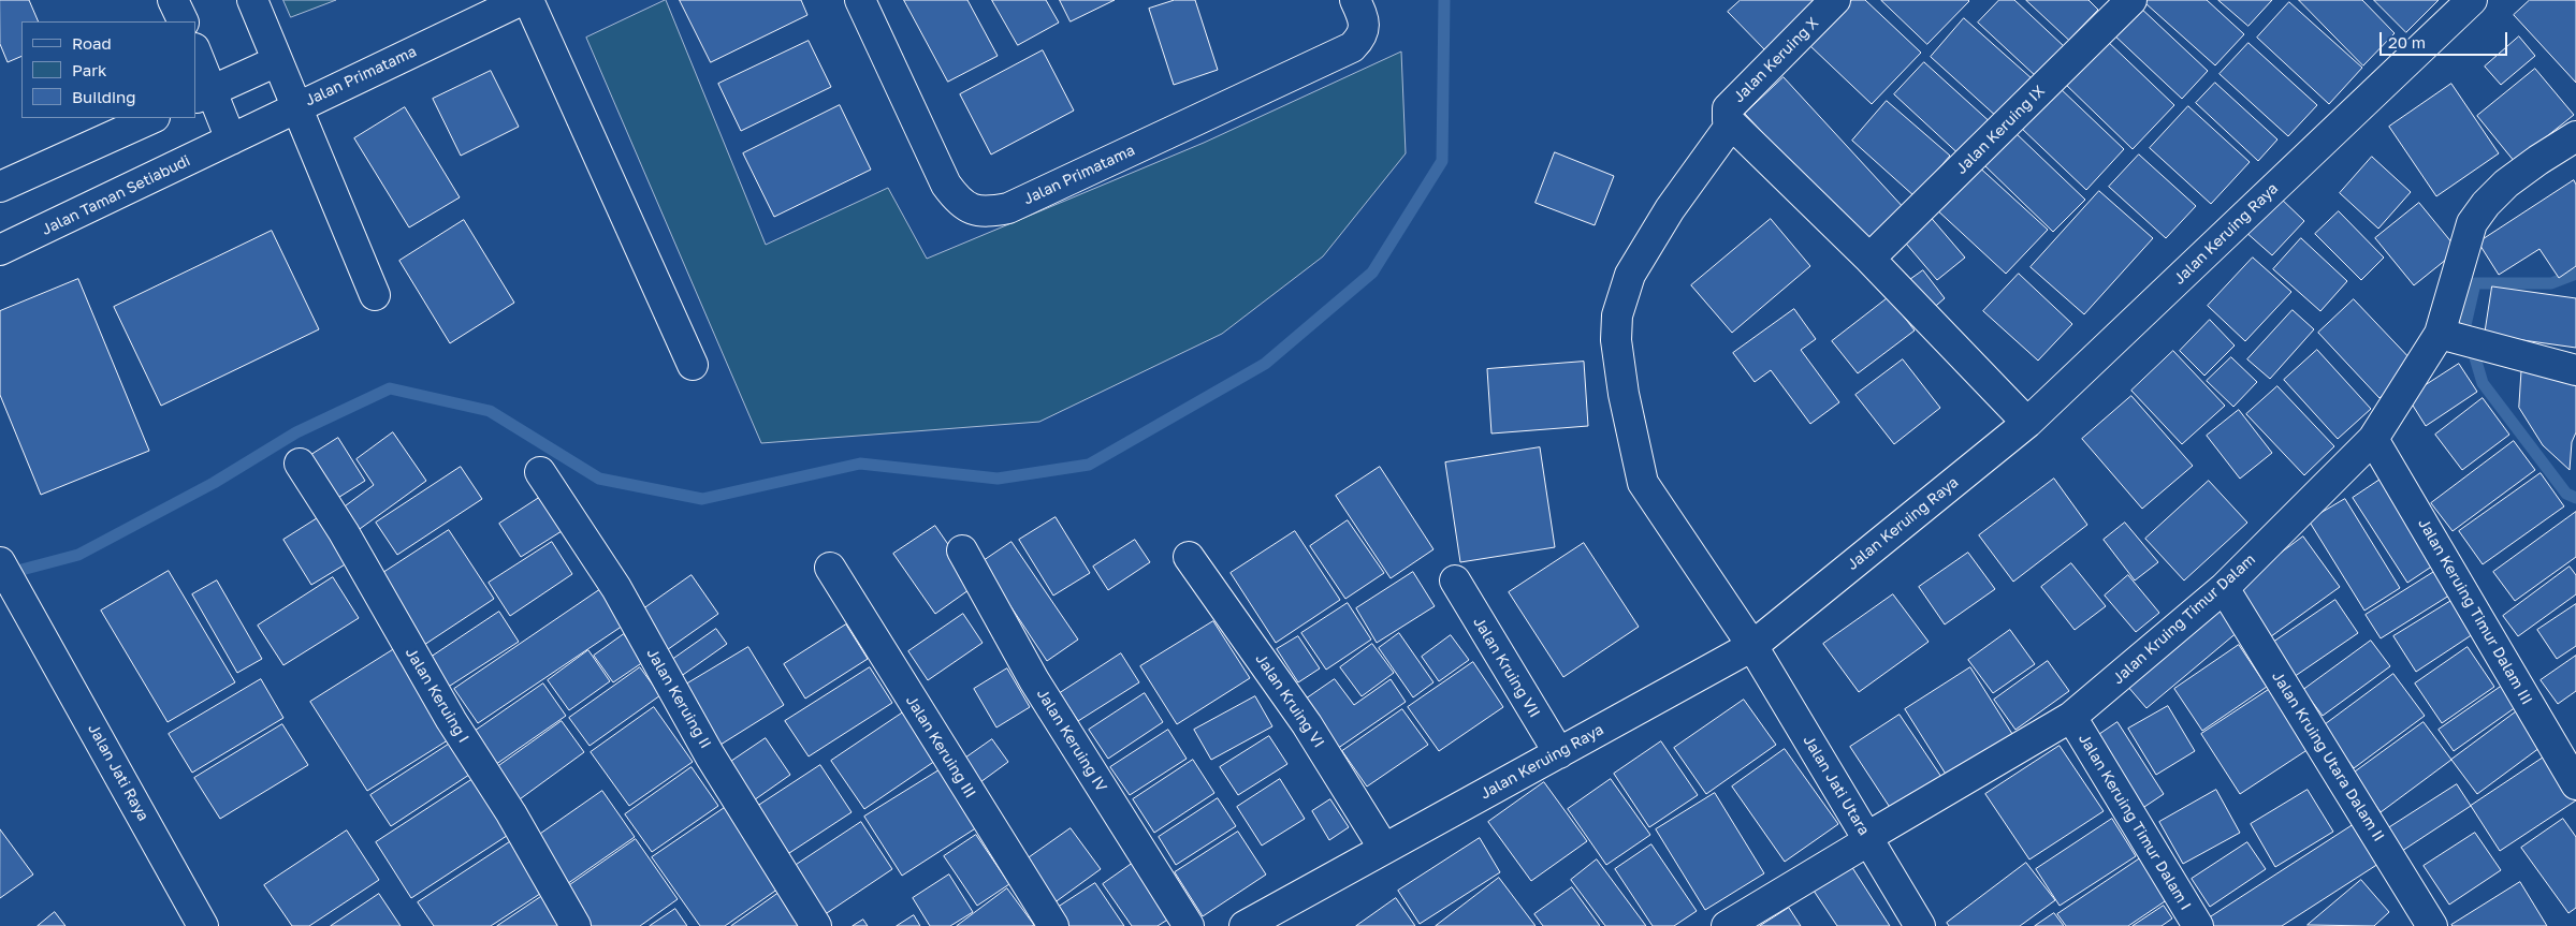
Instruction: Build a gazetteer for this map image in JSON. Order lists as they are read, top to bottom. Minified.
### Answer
{"streets":{"street":["Jalan Keruing X","Jalan Primatama","Jalan Keruing IX","Jalan Taman Setiabudi","Jalan Keruing Raya","Jalan Keruing Timur Dalam III","Jalan Kruing Timur Dalam","Jalan Kruing VII","Jalan Keruing I","Jalan Keruing II","Jalan Kruing VI","Jalan Keruing IV","Jalan Keruing III","Jalan Kruing Utara Dalam II","Jalan Jati Raya","Jalan Jati Utara","Jalan Keruing Timur Dalam I"]},"crossings":[["Jalan Keruing X","Jalan Jati Utara"],["Jalan Primatama","Jalan Taman Setiabudi"],["Jalan Keruing Raya","Jalan Kruing VII"],["Jalan Keruing Raya","Jalan Kruing VI"],["Jalan Keruing Raya","Jalan Jati Utara"],["Jalan Keruing Timur Dalam III","Jalan Kruing Timur Dalam"],["Jalan Kruing Timur Dalam","Jalan Kruing Utara Dalam II"],["Jalan Kruing Timur Dalam","Jalan Jati Utara"],["Jalan Kruing Timur Dalam","Jalan Keruing Timur Dalam I"]],"legend":["Road","Park","Building"],"scale_bar":"20 m"}
